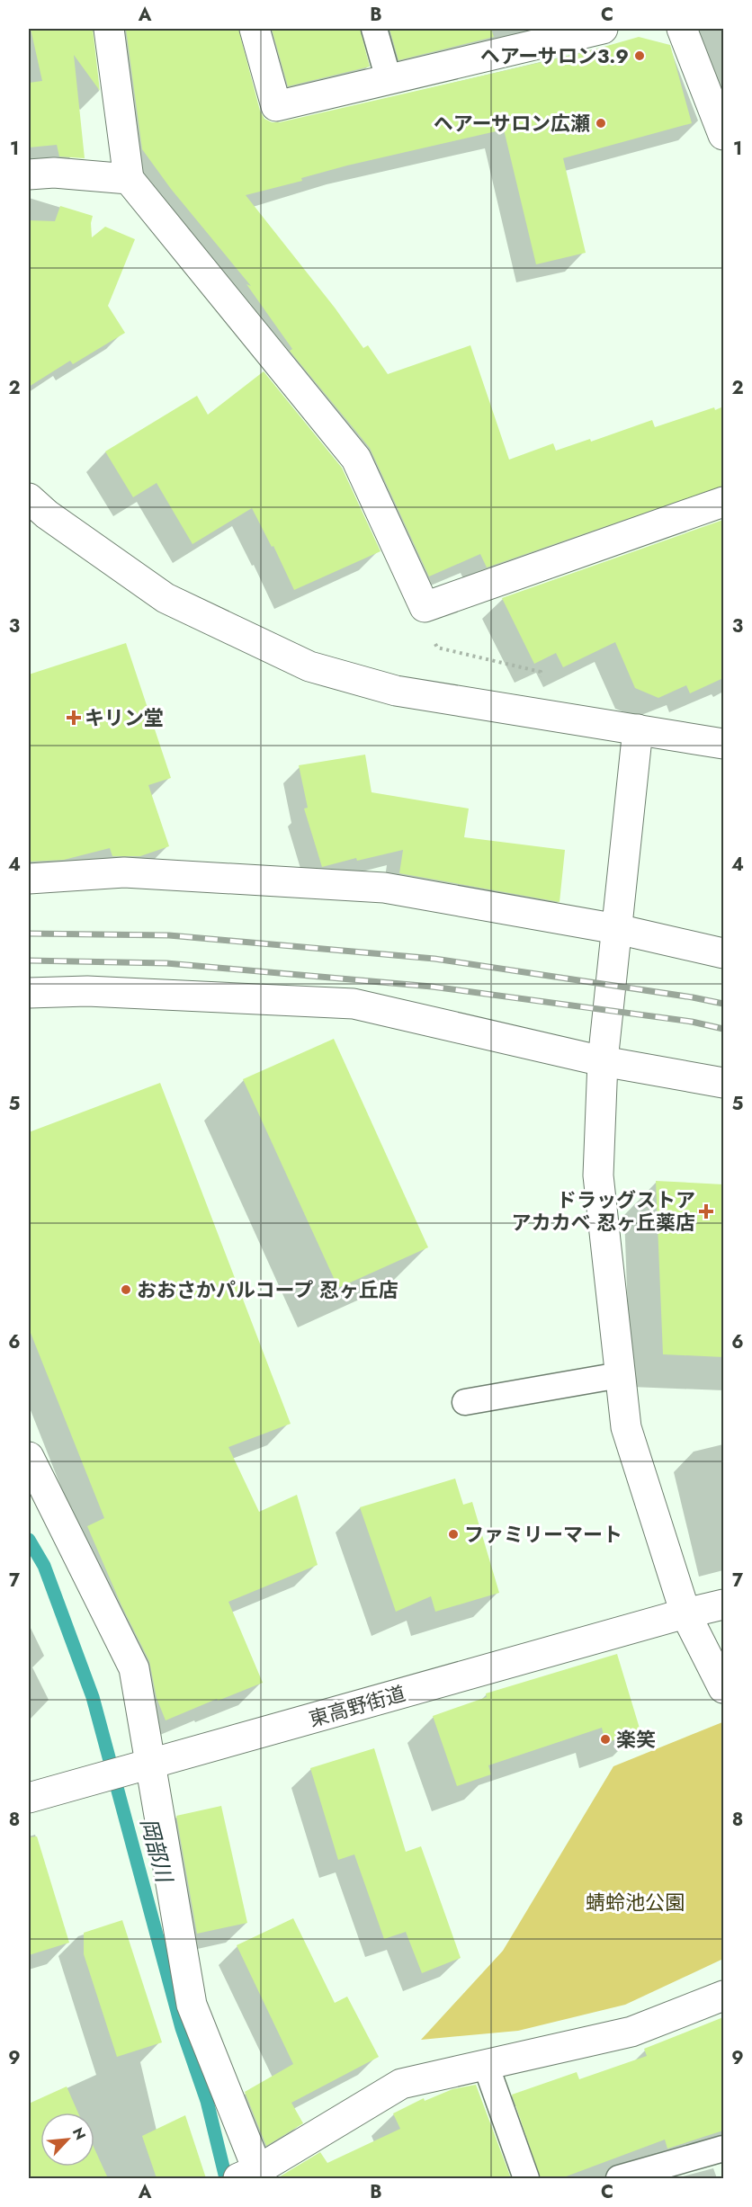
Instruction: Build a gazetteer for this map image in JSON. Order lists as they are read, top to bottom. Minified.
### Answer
{"streets":{"street":["東高野街道"]},"water":["岡部川"],"parks":["蜻蛉池公園"],"places":{"other":["ヘアーサロン3.9","ヘアーサロン広瀬","おおさかパルコープ 忍ヶ丘店","ファミリーマート","楽笑"],"health":["キリン堂","ドラッグストア アカカベ 忍ヶ丘薬店"]},"north":"top right","grid":{"columns":["A","B","C"],"rows":["1","2","3","4","5","6","7","8","9"]}}
